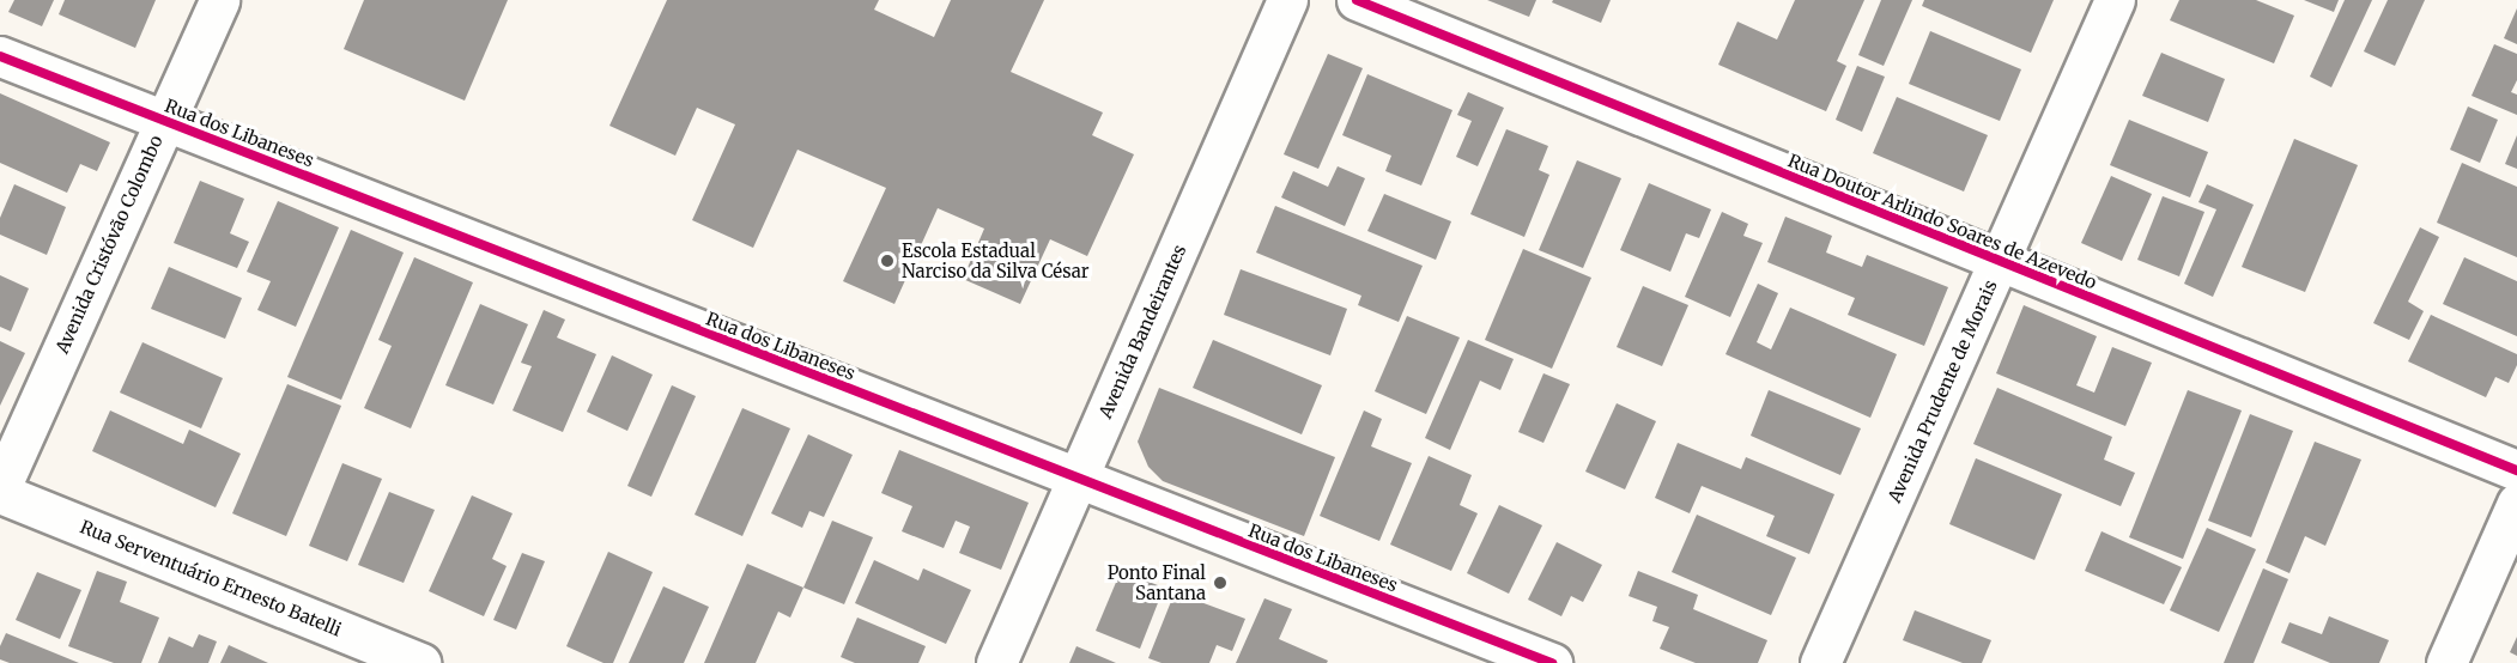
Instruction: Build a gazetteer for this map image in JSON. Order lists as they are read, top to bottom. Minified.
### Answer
{"streets":{"street":["Rua dos Libaneses","Rua Doutor Arlindo Soares de Azevedo","Avenida Cristóvão Colombo","Avenida Bandeirantes","Avenida Prudente de Morais","Rua Serventuário Ernesto Batelli"]},"crossings":[["Rua dos Libaneses","Avenida Cristóvão Colombo"],["Rua dos Libaneses","Avenida Bandeirantes"],["Rua Doutor Arlindo Soares de Azevedo","Avenida Prudente de Morais"],["Avenida Cristóvão Colombo","Rua Serventuário Ernesto Batelli"]],"places":["Escola Estadual Narciso da Silva César","Ponto Final Santana"]}
